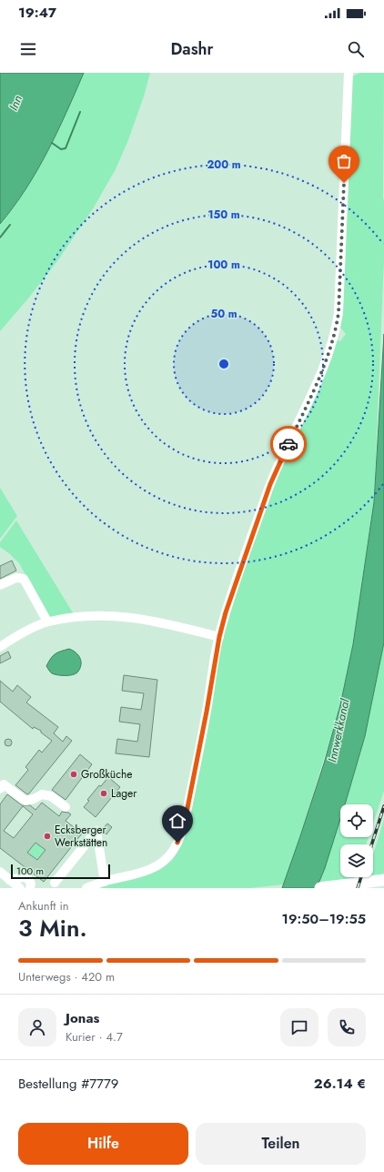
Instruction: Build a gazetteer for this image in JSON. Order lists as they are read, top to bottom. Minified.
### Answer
{"water":["Inn","Innwerkkanal"],"places":["Großküche","Lager","Ecksberger Werkstätten"],"scale_bar":"100 m","page":{"status":"19:47","header":"Dashr","scale":"100 m","heading":["3 Min.","Ankunft in","19:50–19:55"],"panel":["Jonas","Kurier · 4.7","Bestellung #7779","26.14 €"],"bar":"Unterwegs · 420 m","buttons":["Hilfe","Teilen"]},"rings":["200 m","150 m","100 m","50 m"]}
